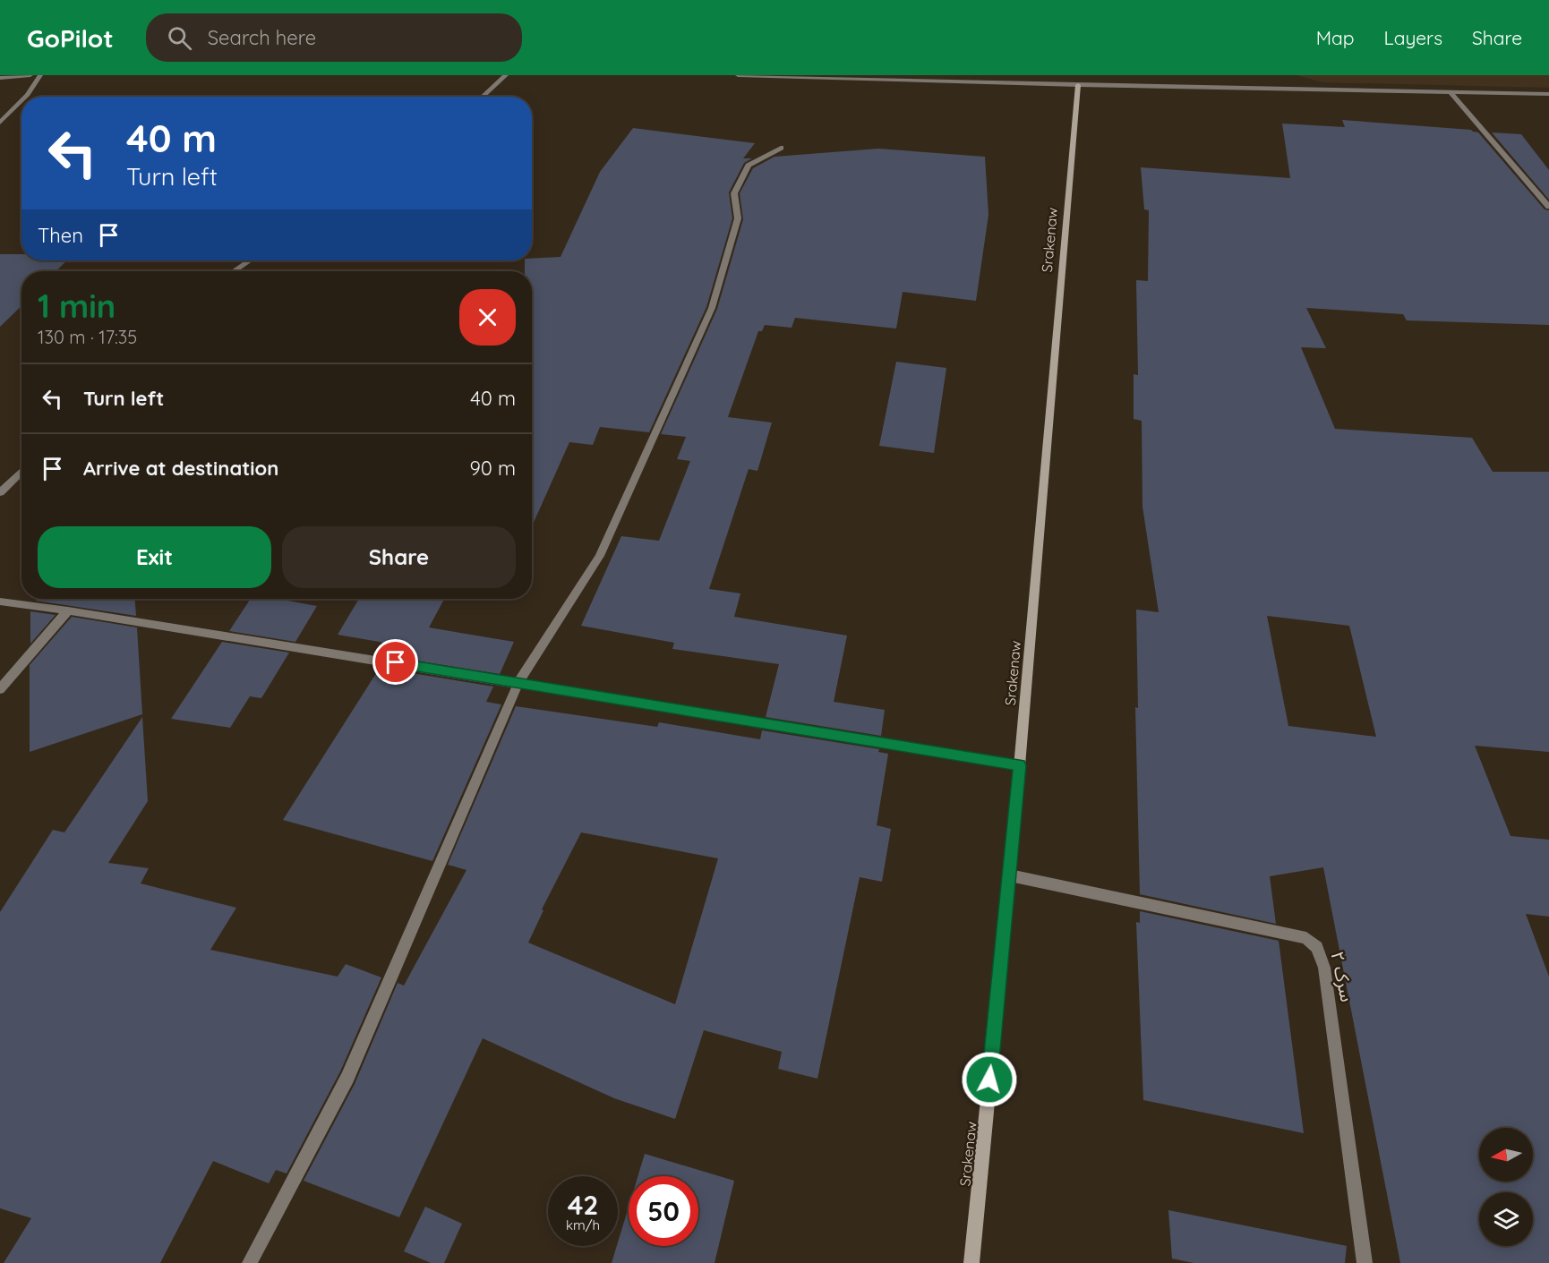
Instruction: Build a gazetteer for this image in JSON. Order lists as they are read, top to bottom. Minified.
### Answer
{"streets":{"main road":["Srakenaw"],"street":["سرک ۲"]},"crossings":[["Srakenaw","سرک ۲"]],"north":"left","page":{"header":"GoPilot","search":"Search here","nav":["Map","Layers","Share"],"turn":["40 m","Turn left"],"then":"Then","heading":["1 min","130 m · 17:35"],"list":[{"name":"Turn left","value":"40 m"},{"name":"Arrive at destination","value":"90 m"}],"buttons":["Exit","Share"],"speed":"42 km/h","limit":"50"}}
